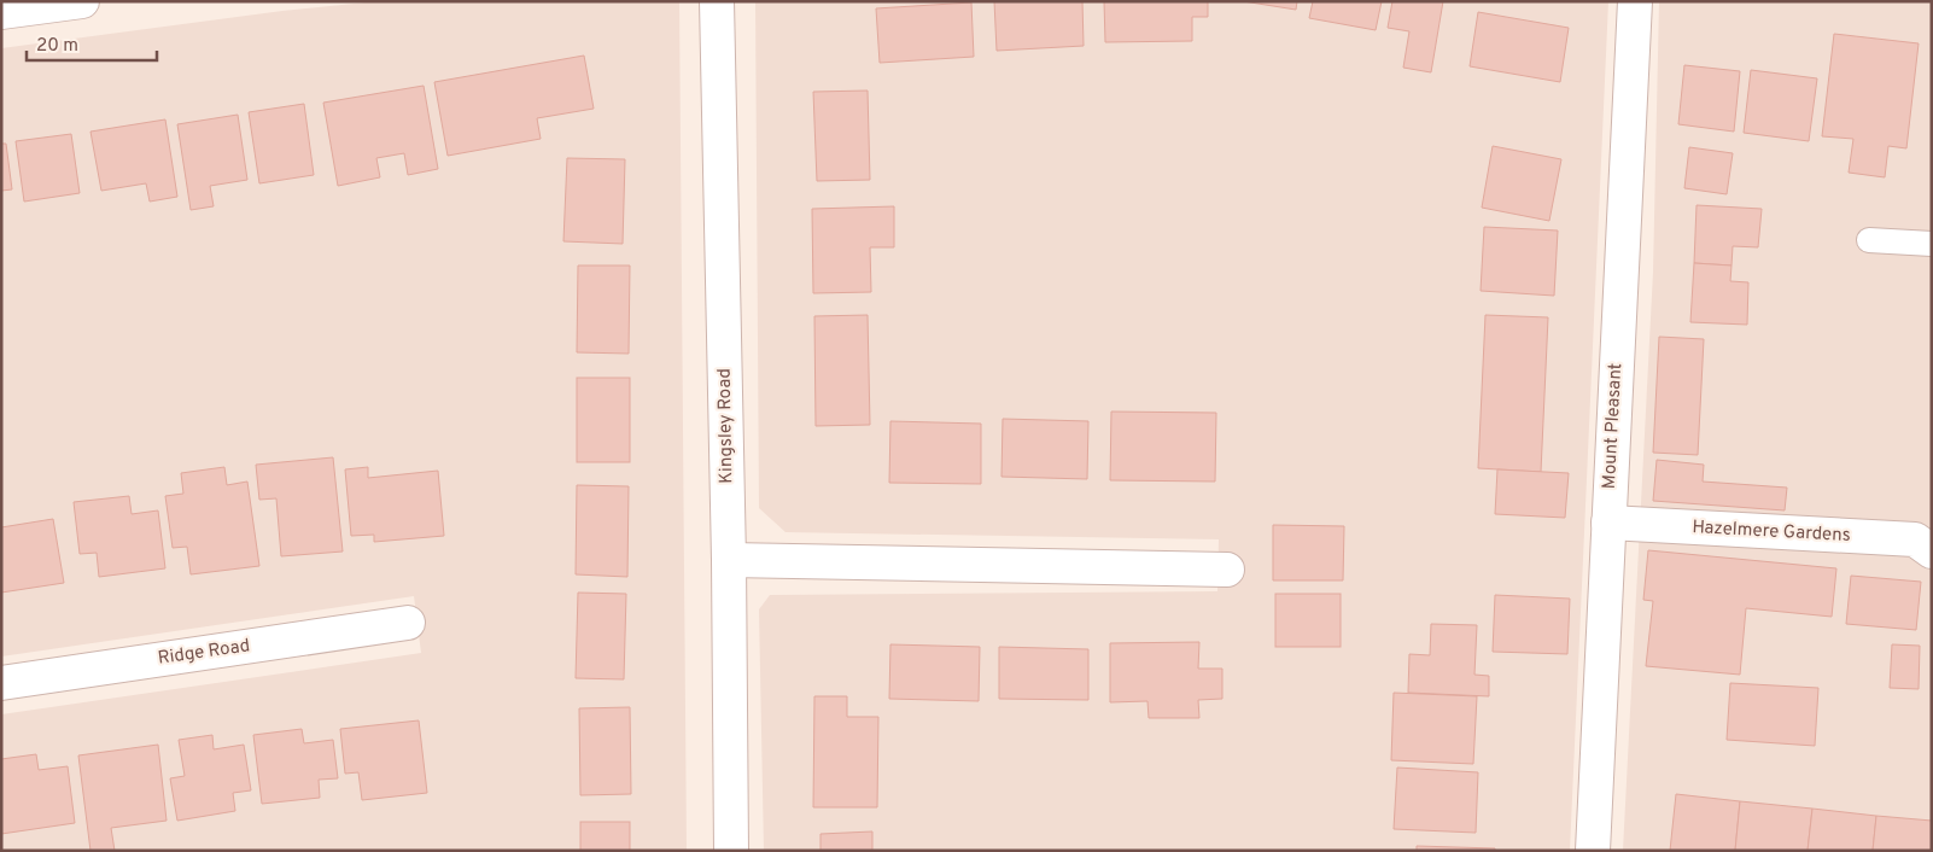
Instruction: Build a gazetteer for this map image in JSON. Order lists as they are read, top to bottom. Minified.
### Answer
{"streets":{"street":["Kingsley Road","Mount Pleasant","Hazelmere Gardens","Ridge Road"]},"crossings":[["Mount Pleasant","Hazelmere Gardens"]],"scale_bar":"20 m"}
